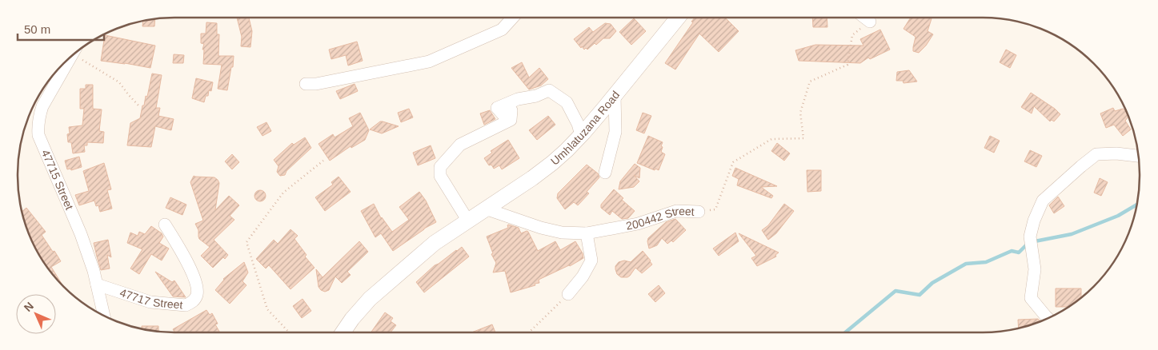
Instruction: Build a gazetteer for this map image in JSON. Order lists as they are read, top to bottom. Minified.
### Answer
{"streets":{"street":["Umhlatuzana Road","47715 Street","200442 Street","47717 Street"]},"crossings":[["Umhlatuzana Road","200442 Street"],["47715 Street","47717 Street"]],"scale_bar":"50 m","north":"top left"}
